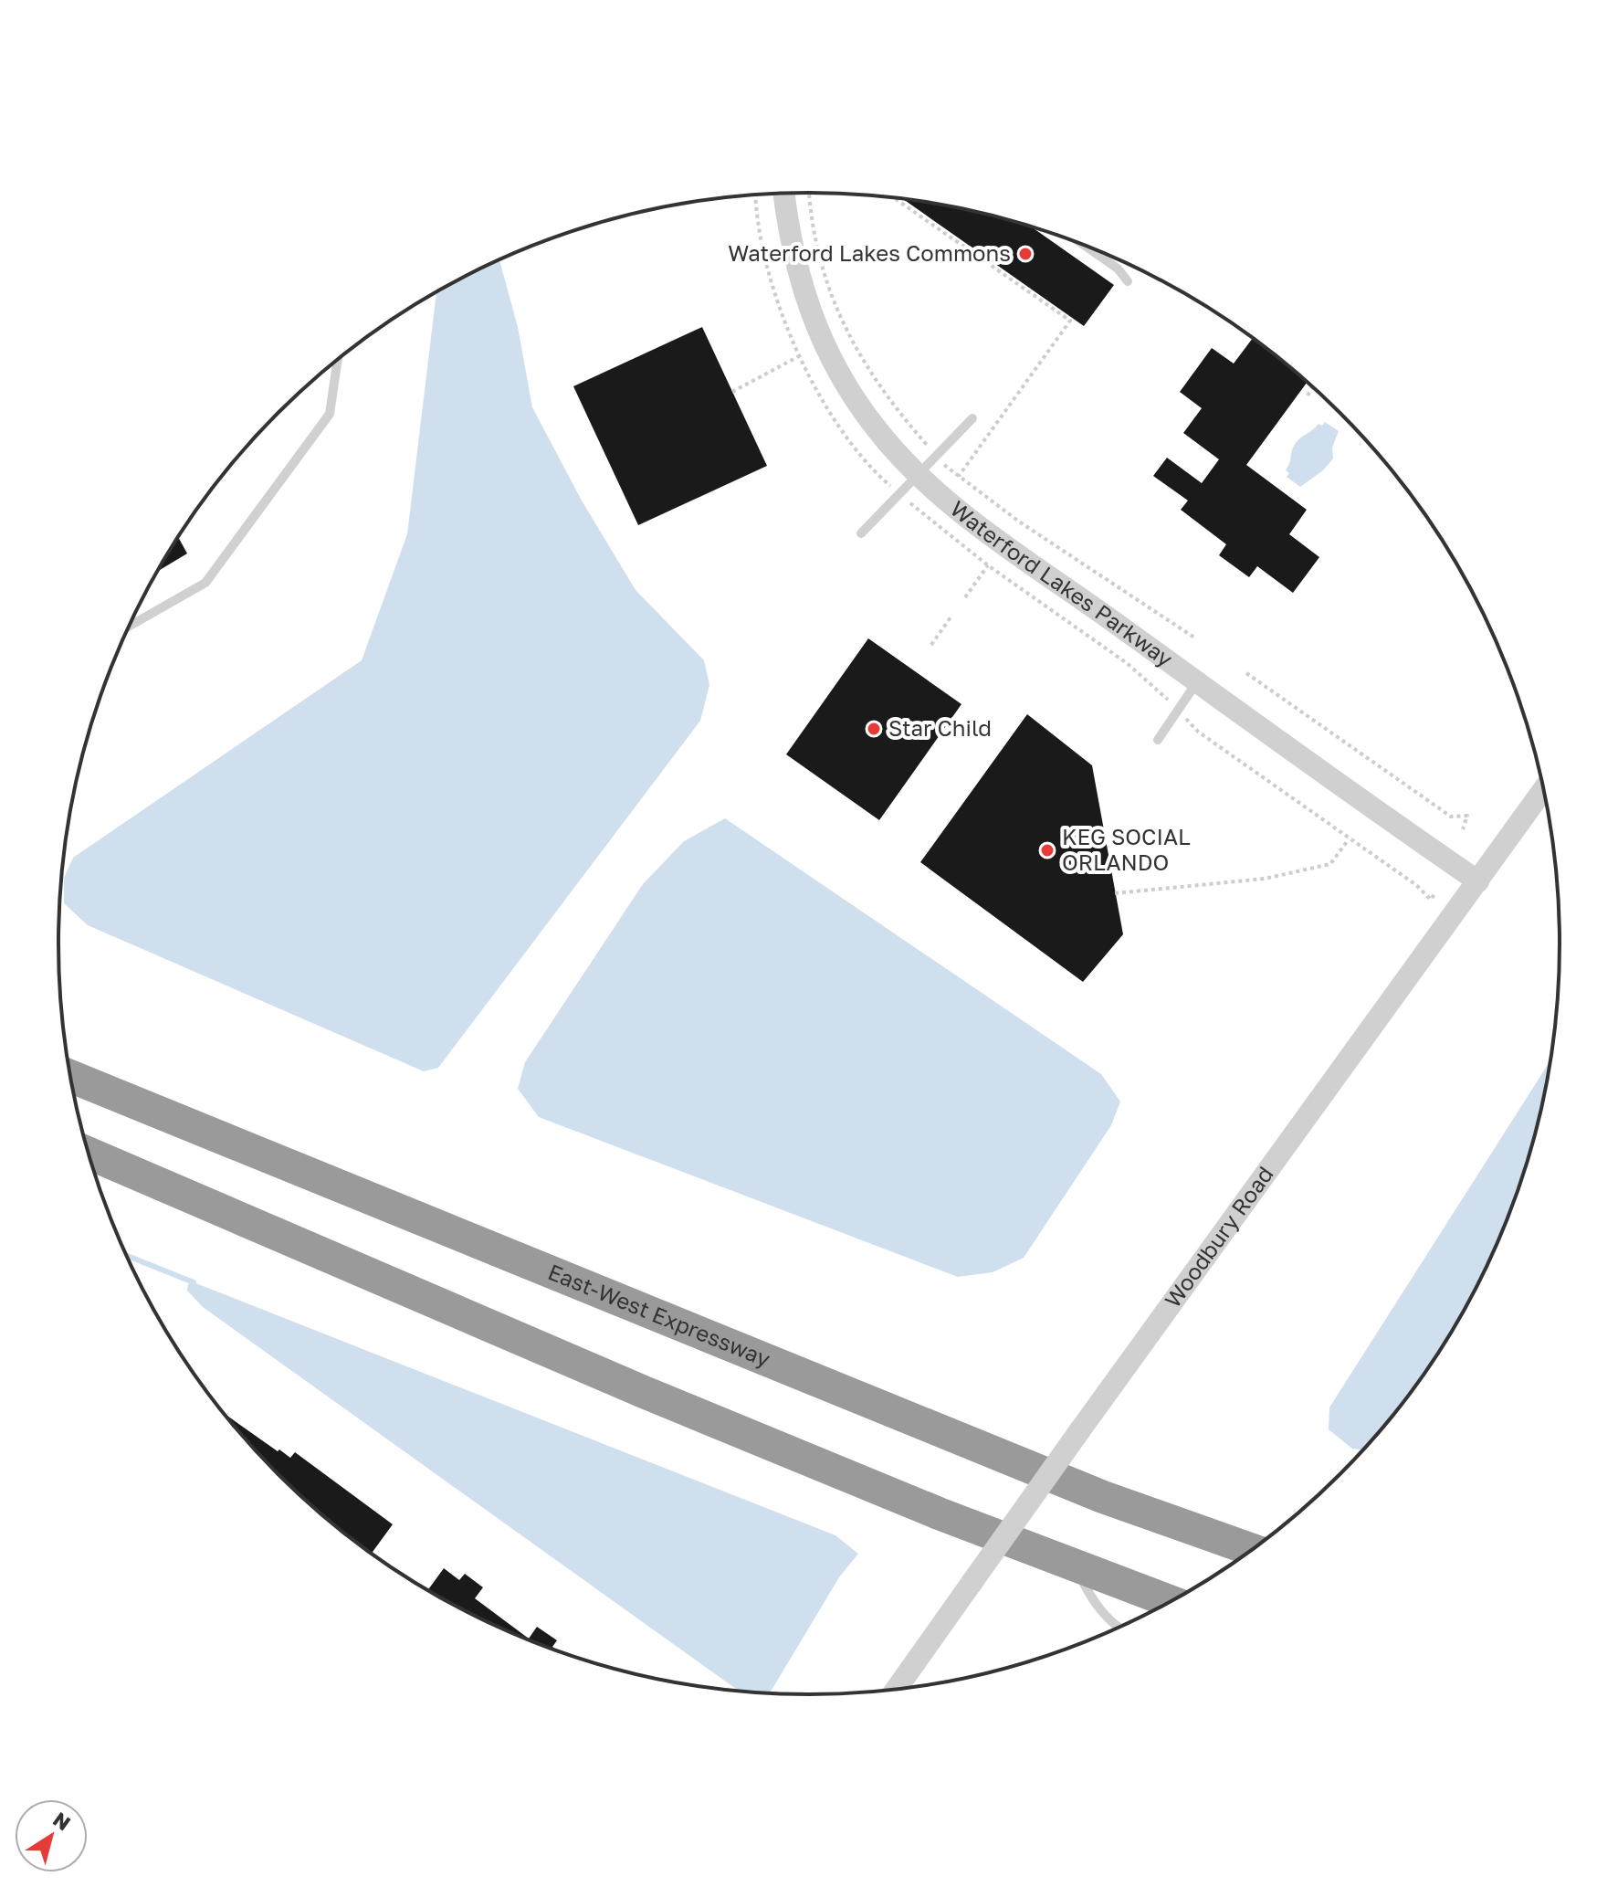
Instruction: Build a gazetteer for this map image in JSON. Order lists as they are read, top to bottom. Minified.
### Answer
{"streets":{"highway":["East-West Expressway"],"street":["Waterford Lakes Parkway","Woodbury Road"]},"crossings":[["Waterford Lakes Parkway","Woodbury Road"]],"places":["Waterford Lakes Commons","Star Child","KEG SOCIAL ORLANDO"],"north":"top right"}
